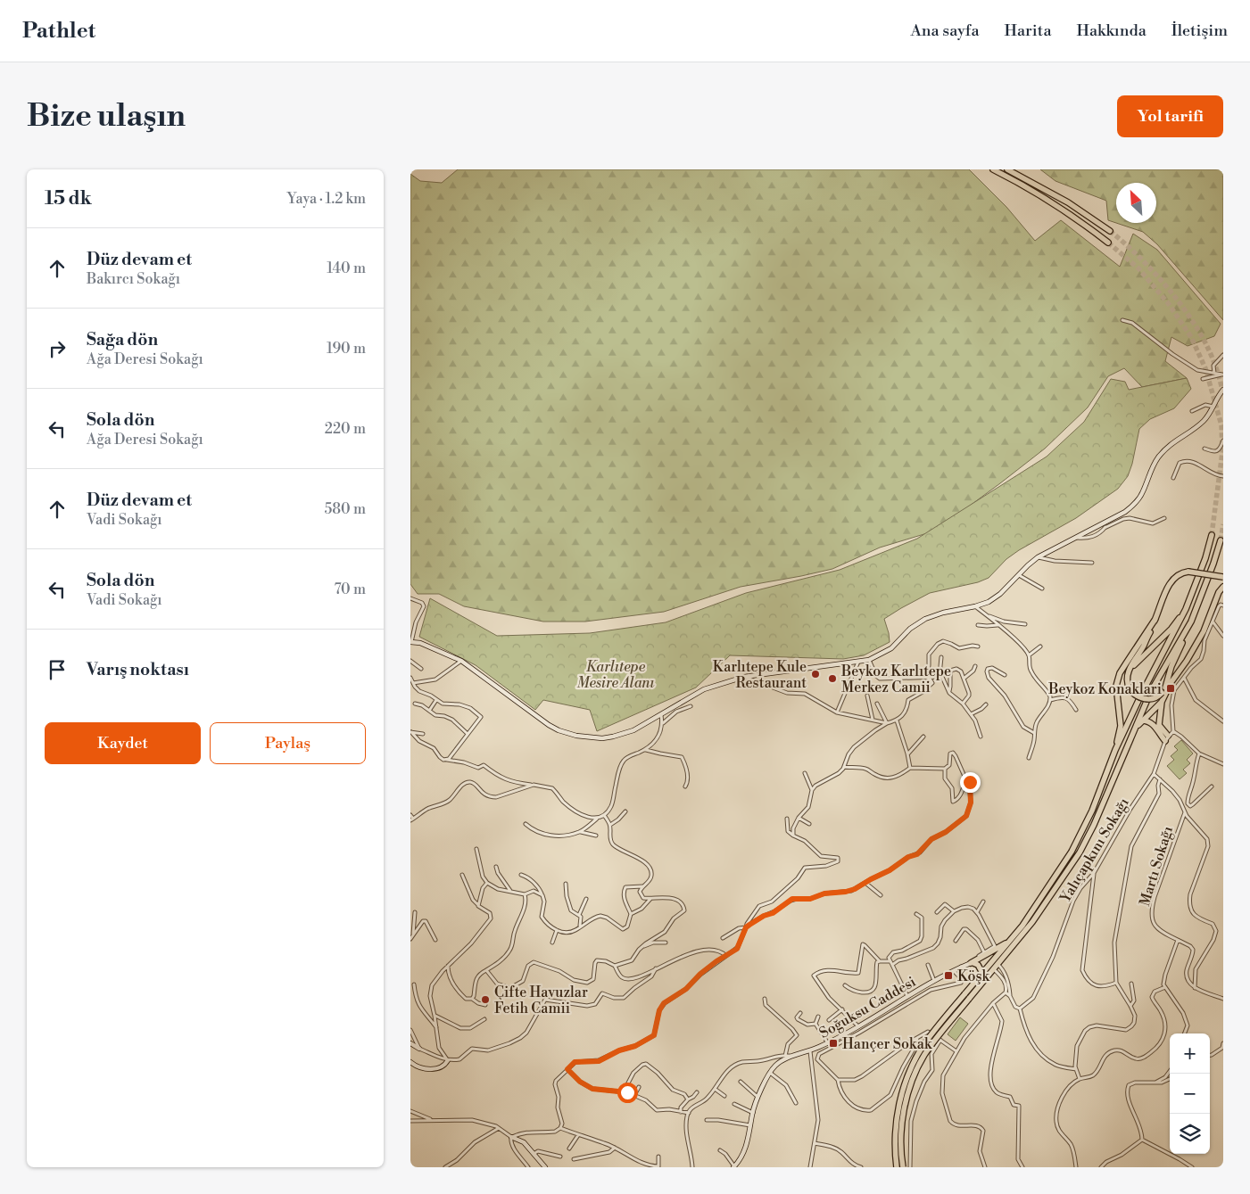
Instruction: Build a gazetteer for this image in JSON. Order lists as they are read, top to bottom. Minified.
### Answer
{"streets":{"main road":["Soğuksu Caddesi"],"street":["Yalıçapkını Sokağı","Martı Sokağı"]},"parks":["Karlıtepe Mesire Alanı"],"places":{"other":["Karlıtepe Kule Restaurant","Beykoz Karlıtepe Merkez Camii","Çifte Havuzlar Fetih Camii"],"transit":["Beykoz Konaklari","Köşk","Hançer Sokak"]},"north":"top left","page":{"header":"Pathlet","nav":["Ana sayfa","Harita","Hakkında","İletişim"],"buttons":["Yol tarifi",["Kaydet","Paylaş"]],"title":"Bize ulaşın","heading":["15 dk","Yaya · 1.2 km"],"list":[["Düz devam et","Bakırcı Sokağı","140 m"],["Sağa dön","Ağa Deresi Sokağı","190 m"],["Sola dön","Ağa Deresi Sokağı","220 m"],["Düz devam et","Vadi Sokağı","580 m"],["Sola dön","Vadi Sokağı","70 m"],"Varış noktası"],"map_buttons":["+","−"]}}
